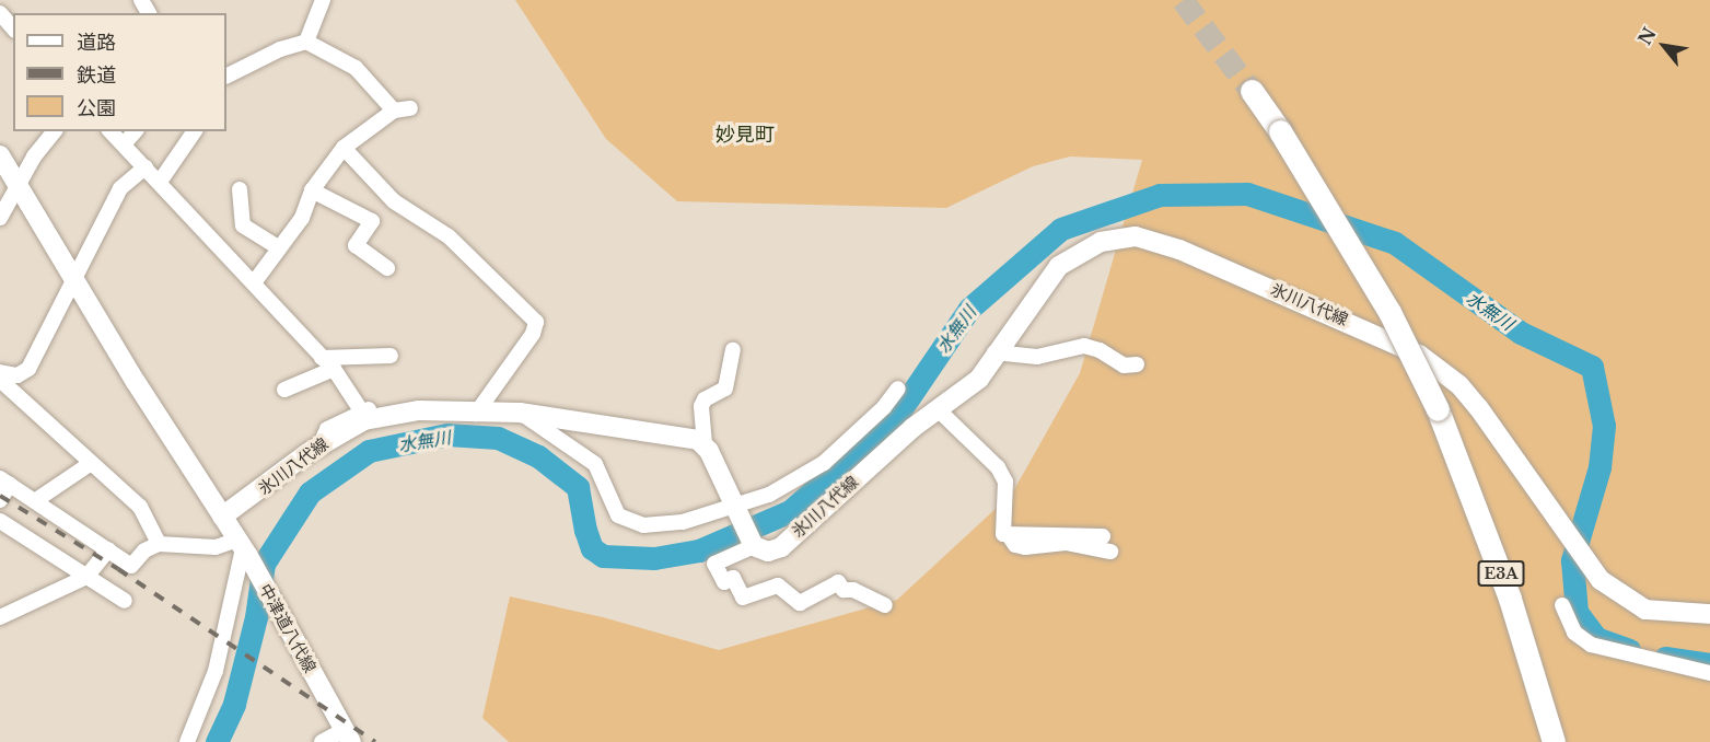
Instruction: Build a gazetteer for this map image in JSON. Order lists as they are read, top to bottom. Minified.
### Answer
{"streets":{"highway":["E3A"],"main road":["氷川八代線","中津道八代線"]},"crossings":[["氷川八代線","中津道八代線"]],"districts":["妙見町"],"water":["水無川"],"legend":["道路","鉄道","公園"],"north":"top left"}
